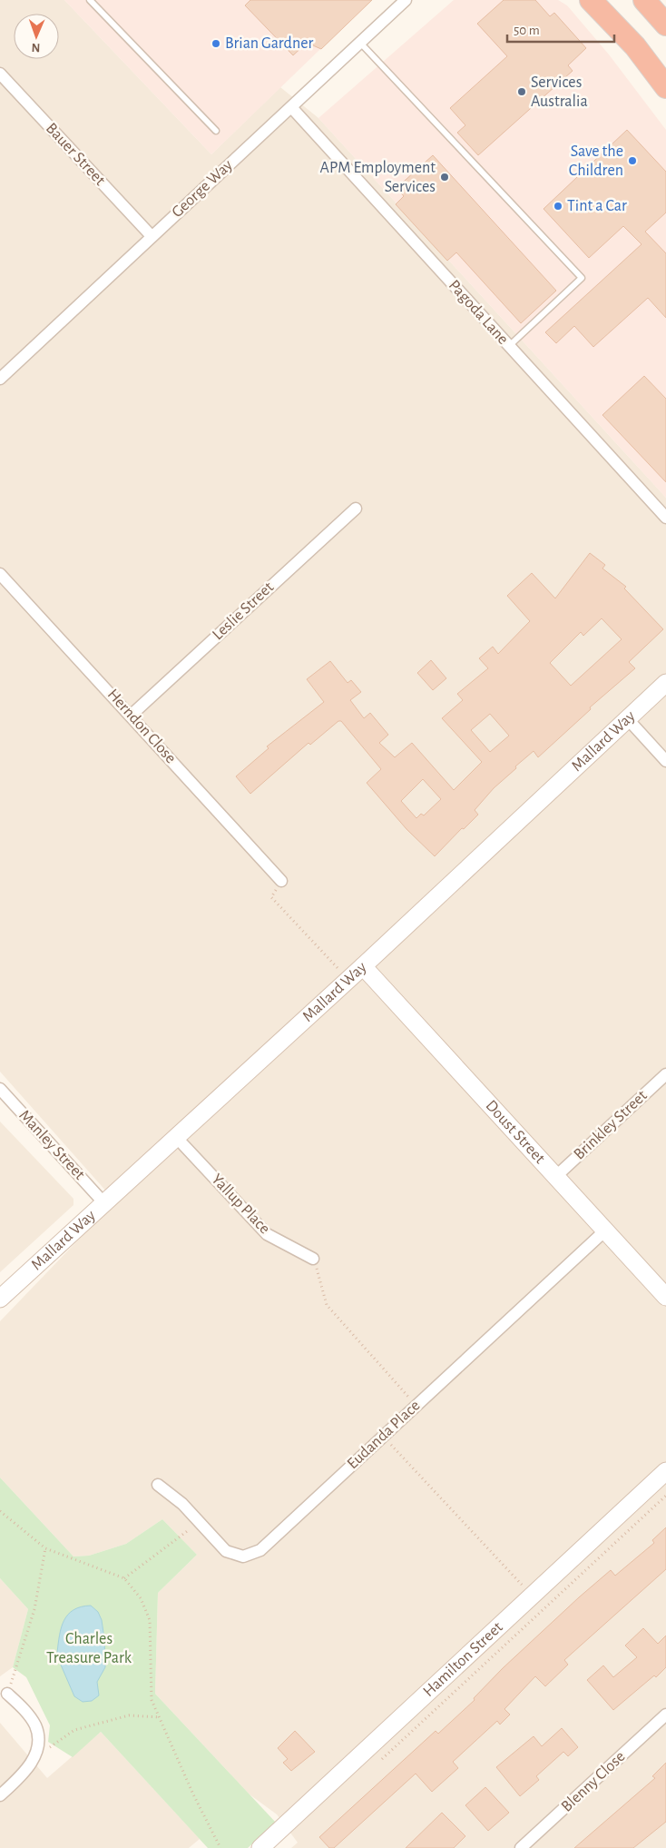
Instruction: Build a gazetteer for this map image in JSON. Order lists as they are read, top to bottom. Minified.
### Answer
{"streets":{"street":["Bauer Street","George Way","Pagoda Lane","Leslie Street","Herndon Close","Mallard Way","Brinkley Street","Doust Street","Manley Street","Yallup Place","Eudanda Place","Hamilton Street","Blenny Close"]},"crossings":[["Bauer Street","George Way"],["George Way","Pagoda Lane"],["Leslie Street","Herndon Close"],["Mallard Way","Doust Street"],["Mallard Way","Manley Street"],["Mallard Way","Yallup Place"],["Brinkley Street","Doust Street"],["Doust Street","Eudanda Place"]],"parks":["Charles Treasure Park"],"places":["Brian Gardner","Services Australia","Save the Children","APM Employment Services","Tint a Car"],"scale_bar":"50 m","north":"bottom"}
